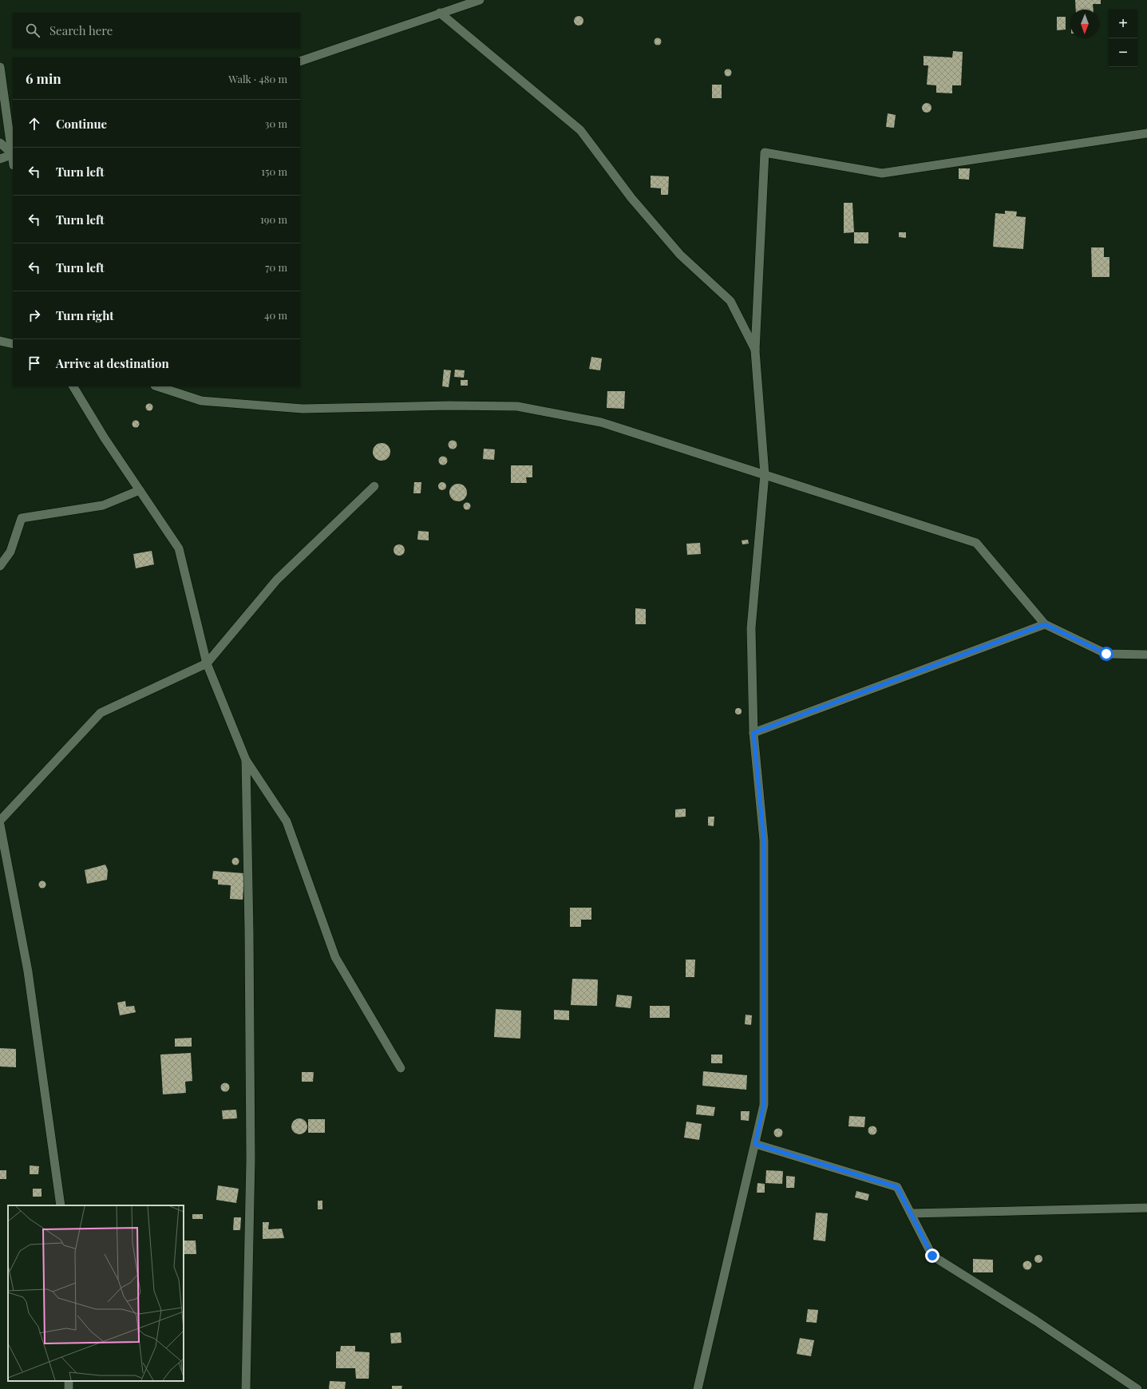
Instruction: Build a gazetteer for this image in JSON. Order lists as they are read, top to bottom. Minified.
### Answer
{"north":"bottom","page":{"map_buttons":["+","−"],"search":"Search here","heading":["6 min","Walk · 480 m"],"list":[["Continue","30 m"],["Turn left","150 m"],["Turn left","190 m"],["Turn left","70 m"],["Turn right","40 m"],"Arrive at destination"]}}
